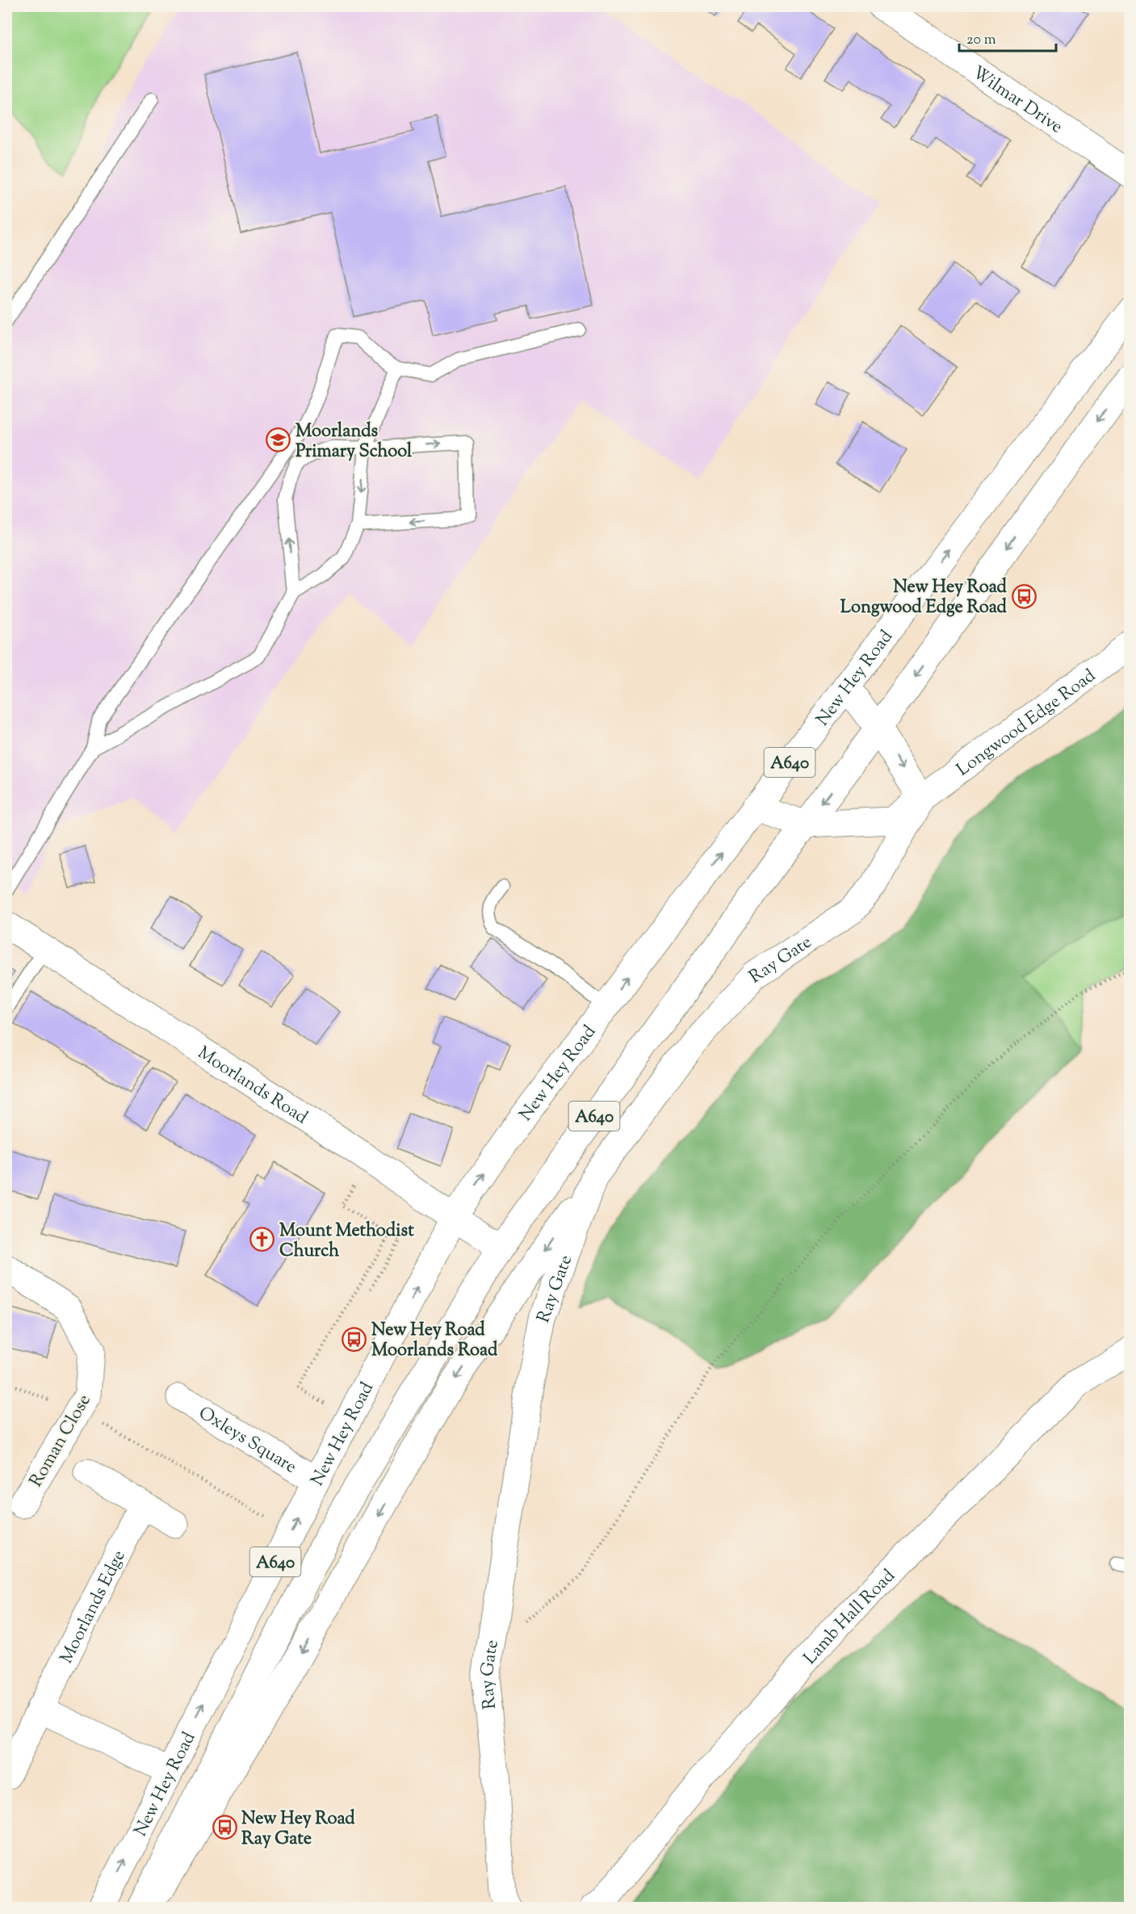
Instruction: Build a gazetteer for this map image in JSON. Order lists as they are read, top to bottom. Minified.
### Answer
{"streets":{"main road":["Wilmar Drive","New Hey Road","Longwood Edge Road","A640","Ray Gate","Moorlands Road","Oxleys Square","Roman Close","Moorlands Edge","Lamb Hall Road"]},"crossings":[["New Hey Road","Longwood Edge Road"],["New Hey Road","Moorlands Road"],["New Hey Road","Oxleys Square"],["Longwood Edge Road","Ray Gate"]],"places":{"school or university":["Moorlands Primary School"],"bus stop":["New Hey Road Longwood Edge Road","New Hey Road Moorlands Road","New Hey Road Ray Gate"],"church":["Mount Methodist Church"]},"scale_bar":"20 m"}
